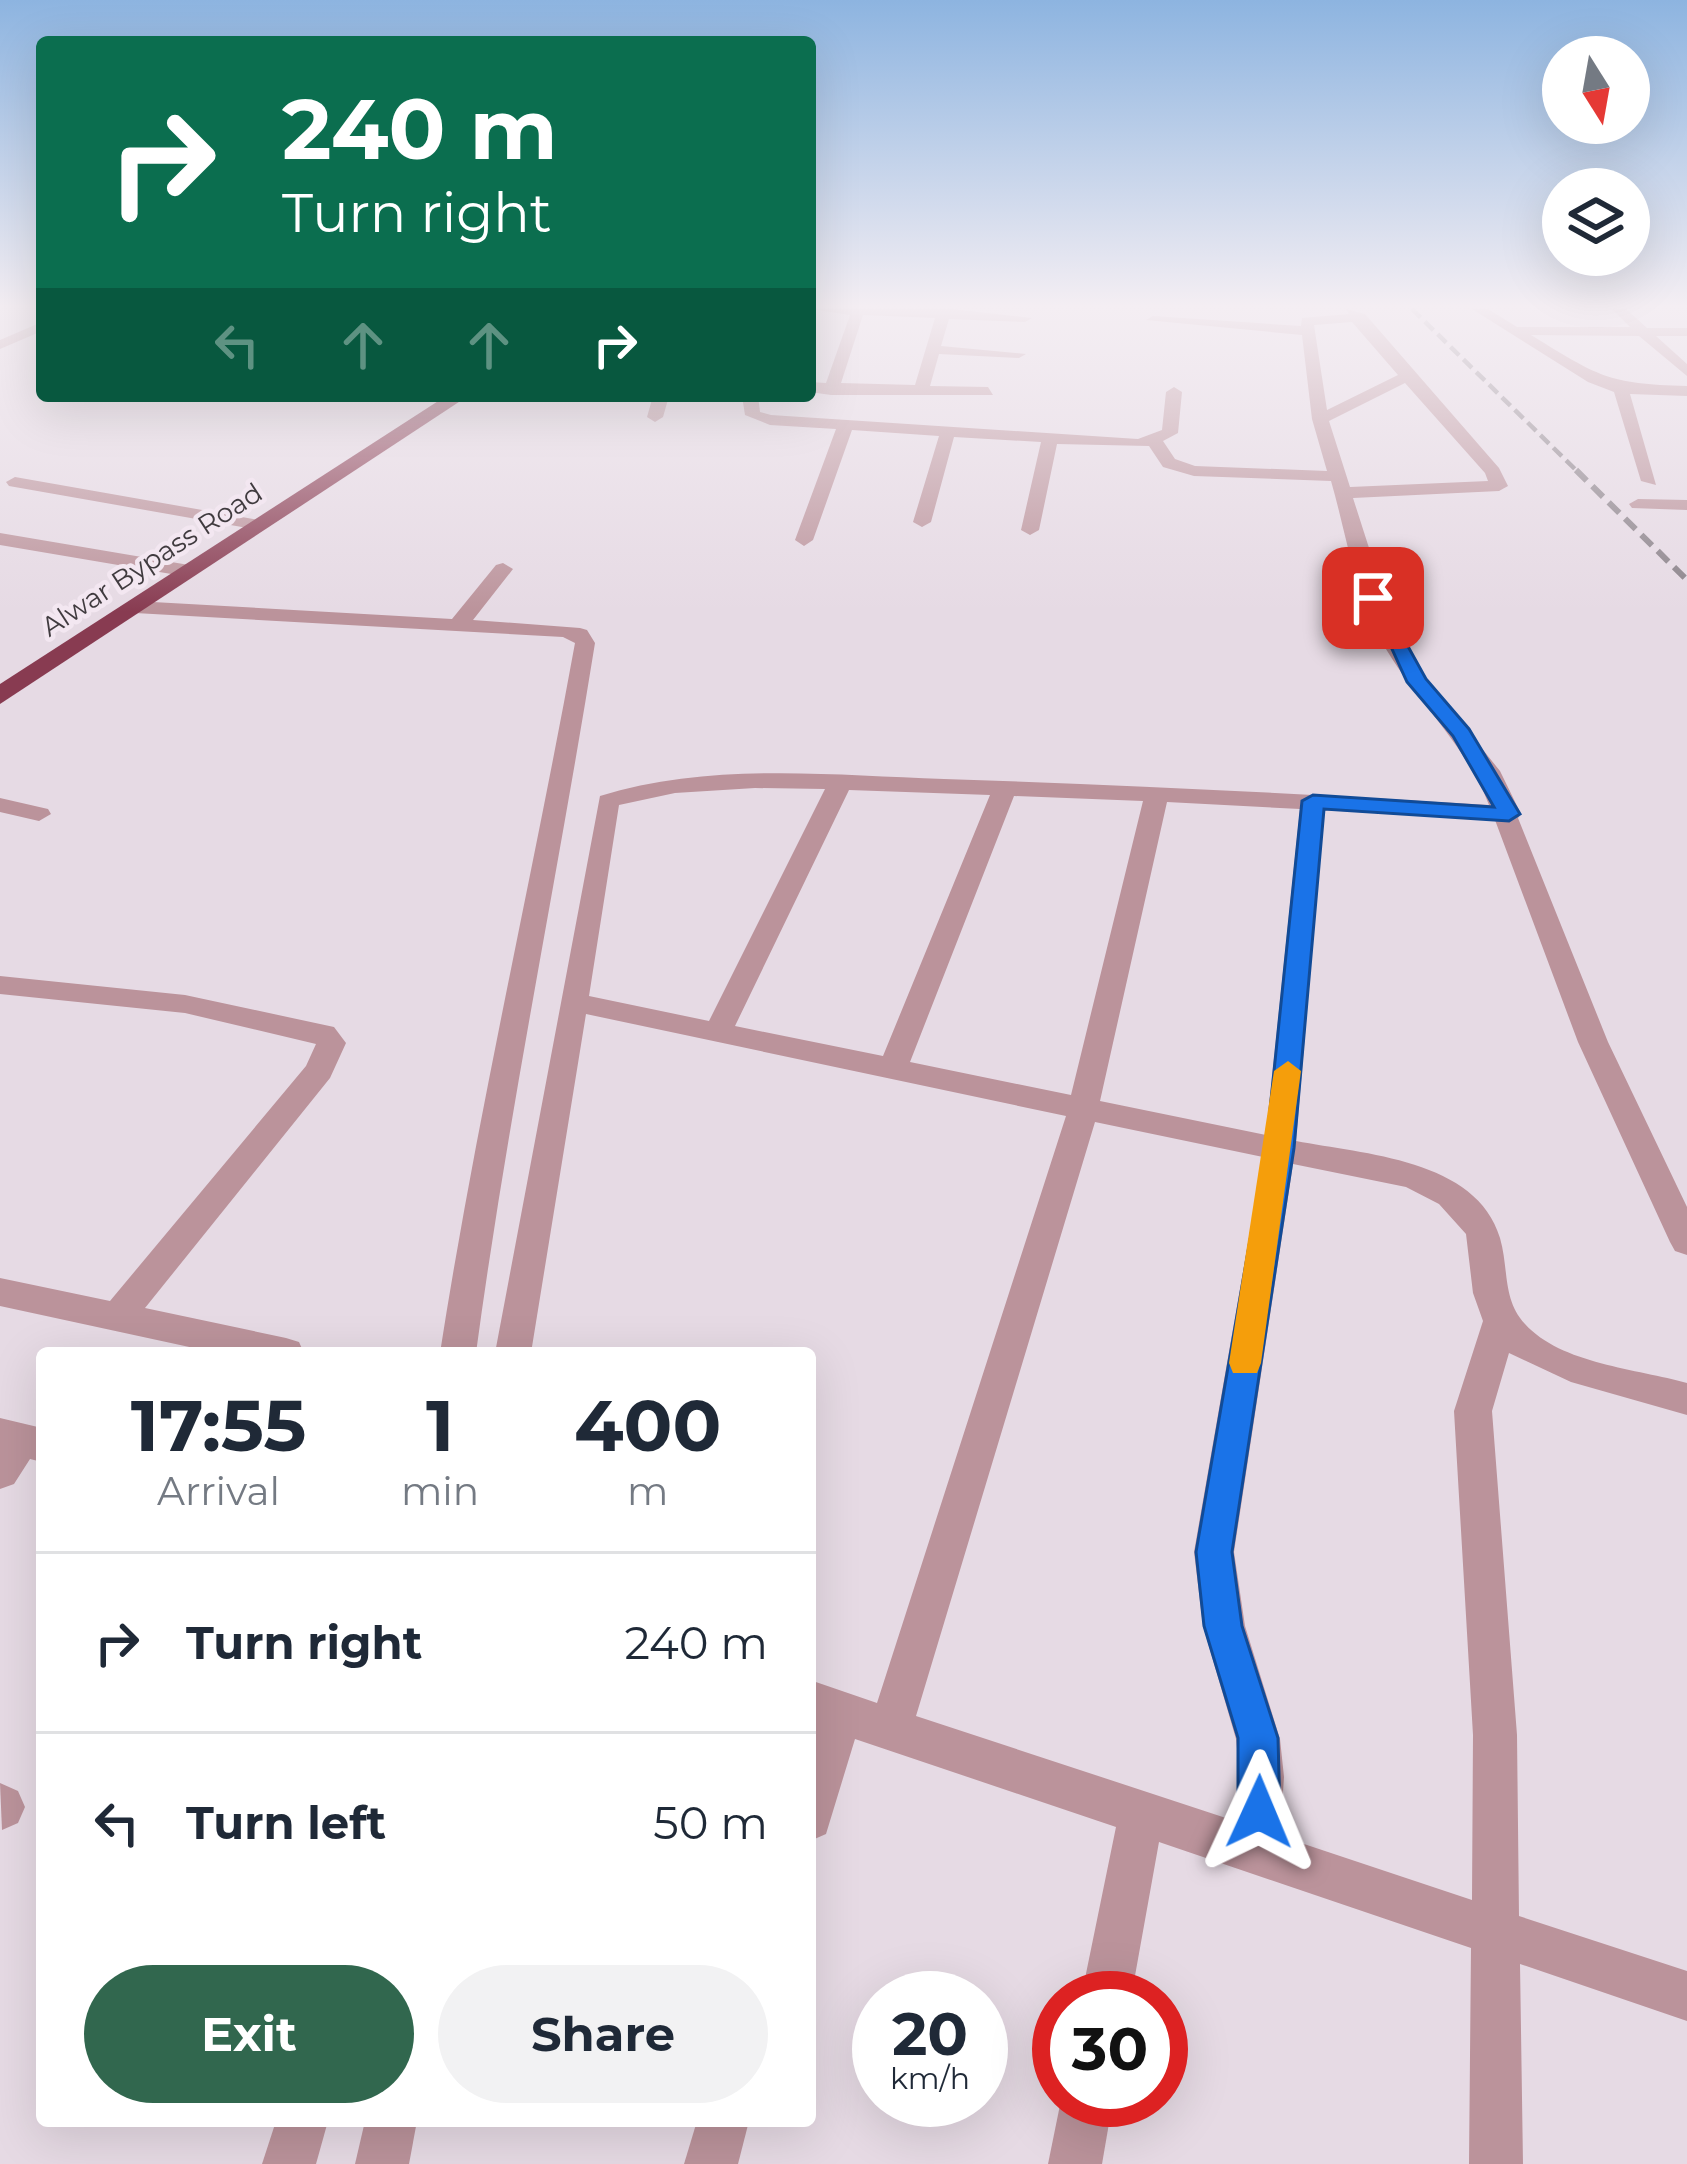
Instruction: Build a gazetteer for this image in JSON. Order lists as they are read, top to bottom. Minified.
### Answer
{"streets":{"highway":["Alwar Bypass Road"]},"north":"bottom","page":{"turn":["240 m","Turn right"],"eta":["17:55","Arrival","1","min","400","m"],"list":[{"name":"Turn right","value":"240 m"},{"name":"Turn left","value":"50 m"}],"buttons":["Exit","Share"],"speed":"20 km/h","limit":"30"}}
